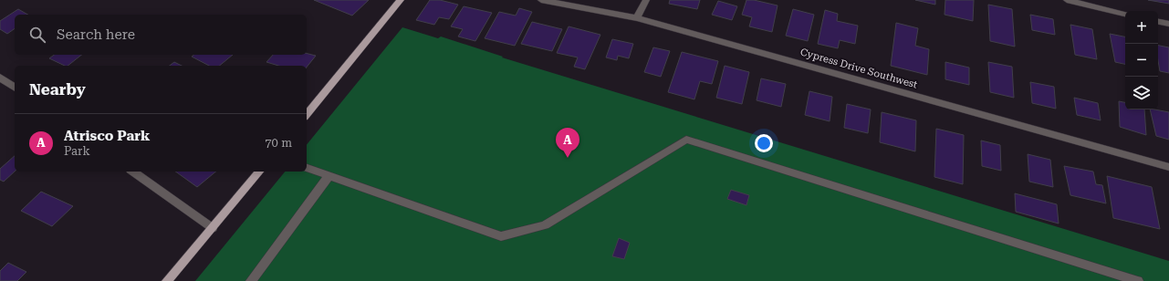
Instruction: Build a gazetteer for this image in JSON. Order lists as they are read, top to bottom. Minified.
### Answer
{"streets":{"street":["Cypress Drive Southwest"]},"page":{"map_buttons":["+","−"],"search":"Search here","heading":"Nearby","list":[{"mark":"A","name":"Atrisco Park","note":"Park","value":"70 m"}],"pins":"A"}}
